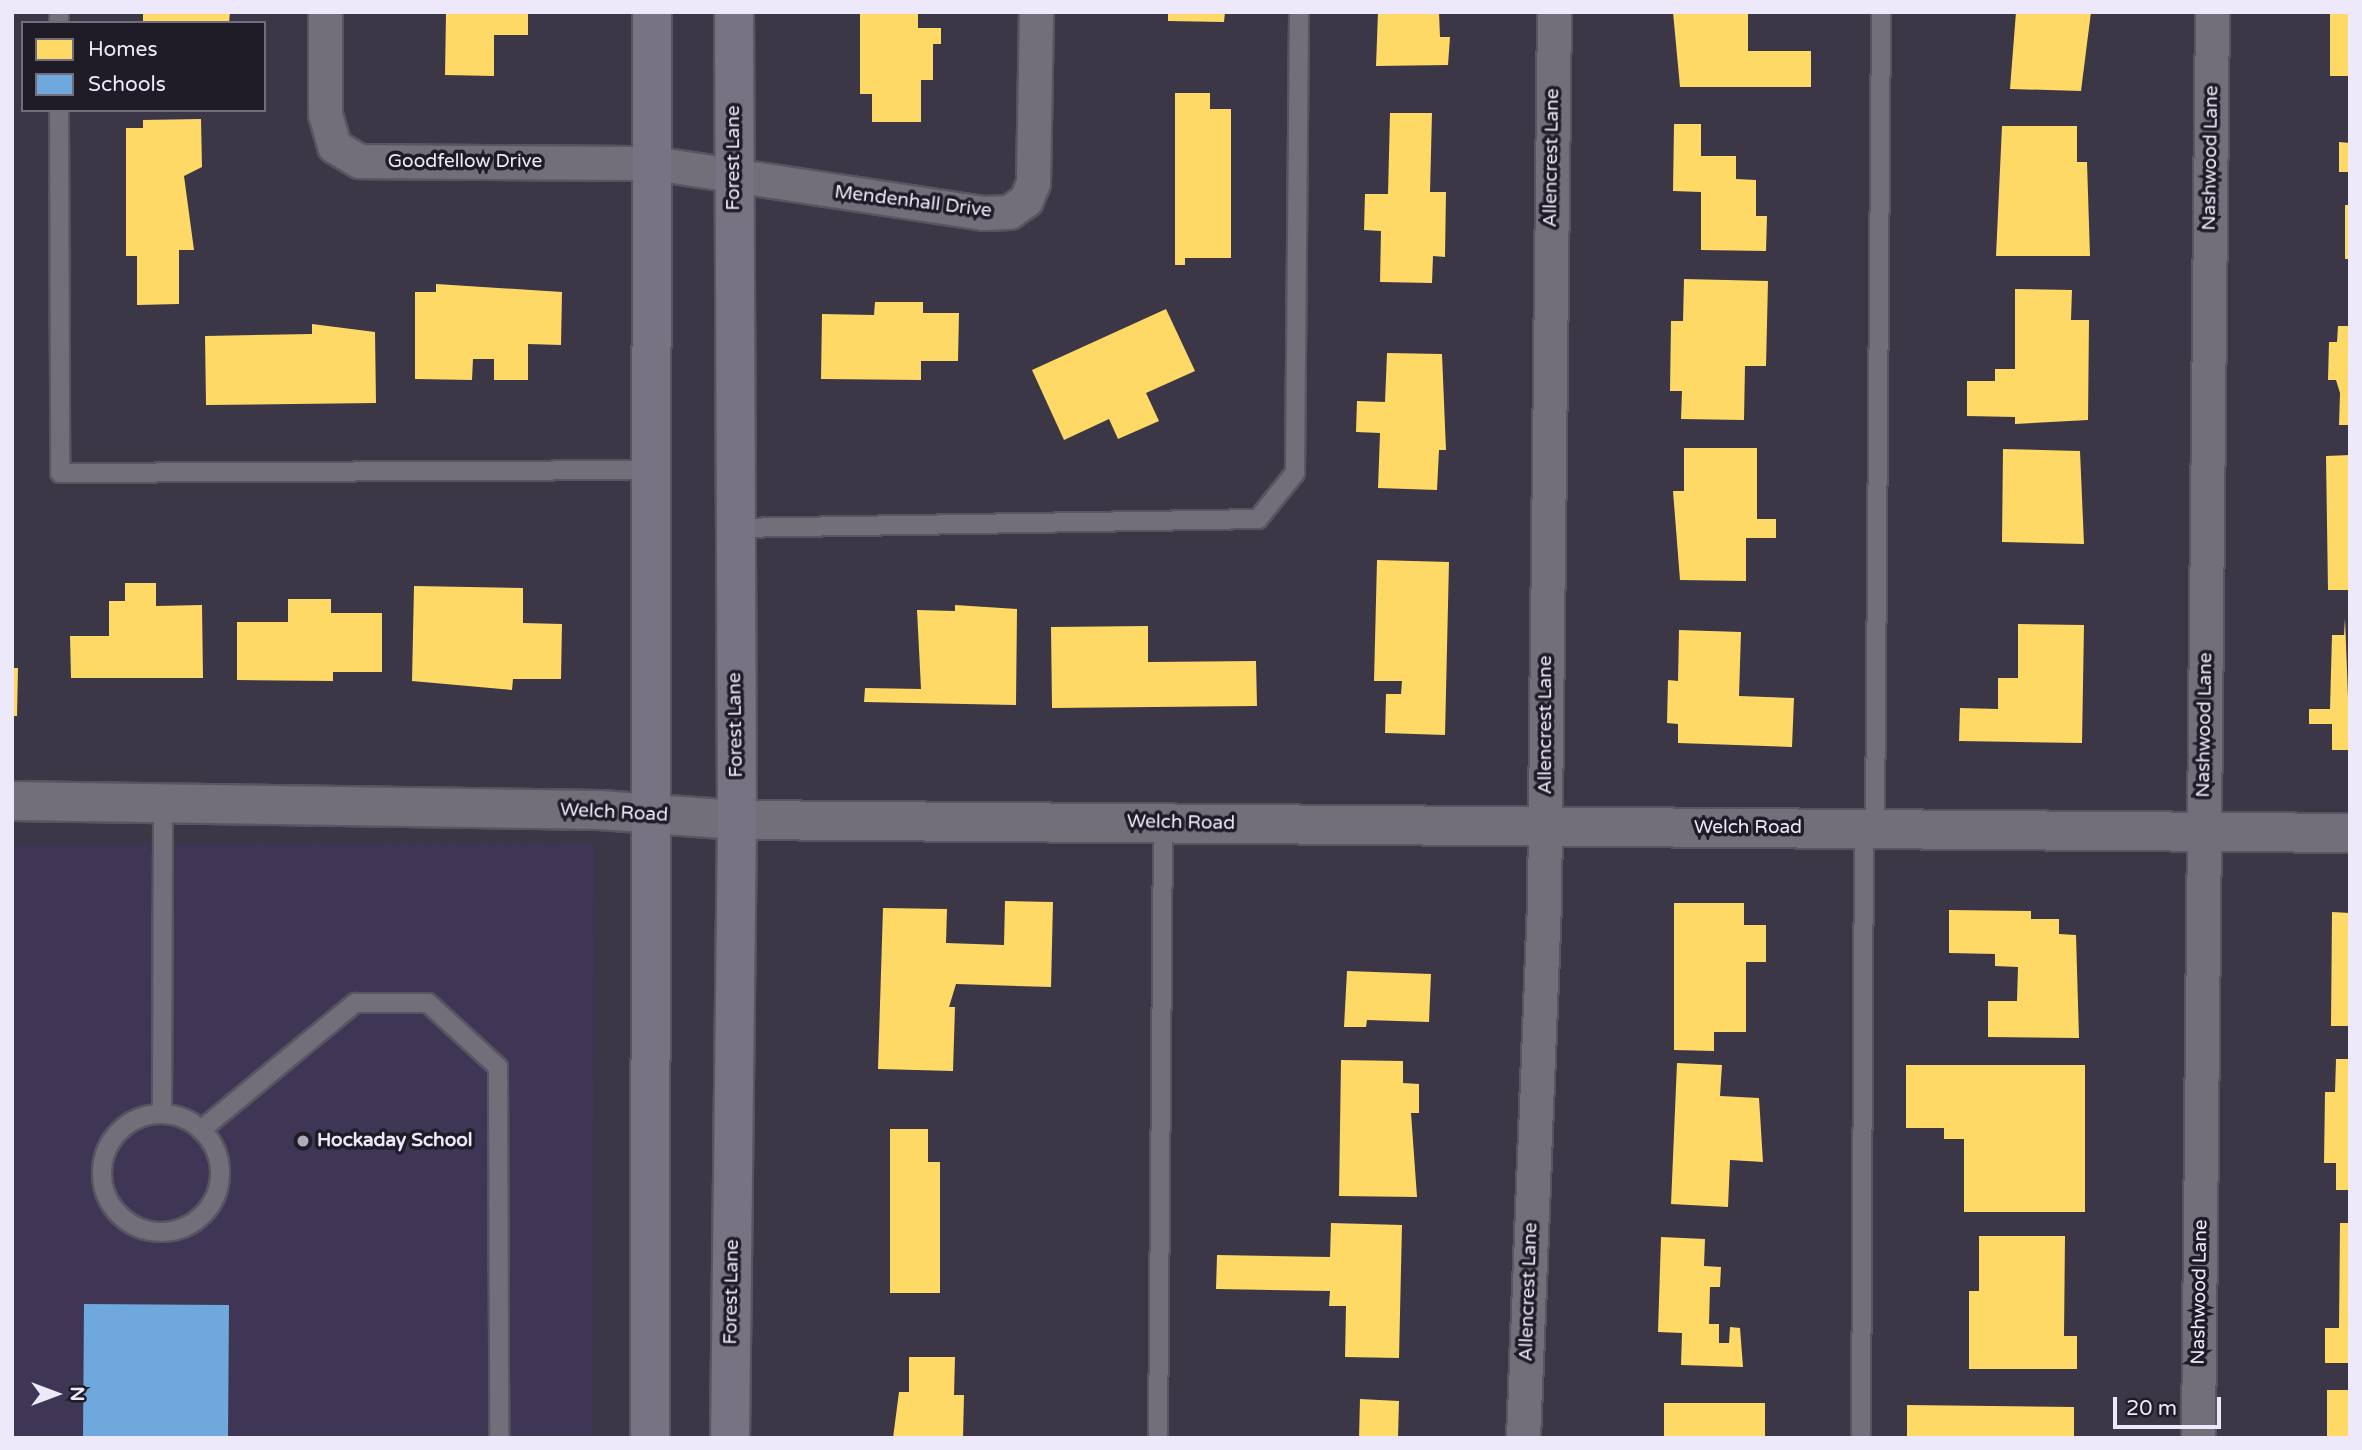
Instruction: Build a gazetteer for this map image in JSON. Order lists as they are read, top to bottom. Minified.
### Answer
{"streets":{"main road":["Forest Lane"],"street":["Allencrest Lane","Nashwood Lane","Goodfellow Drive","Mendenhall Drive","Welch Road"]},"crossings":[["Forest Lane","Goodfellow Drive"],["Forest Lane","Mendenhall Drive"],["Forest Lane","Welch Road"],["Allencrest Lane","Welch Road"],["Nashwood Lane","Welch Road"],["Goodfellow Drive","Mendenhall Drive"]],"places":["Hockaday School"],"legend":["Homes","Schools"],"scale_bar":"20 m","north":"right"}
